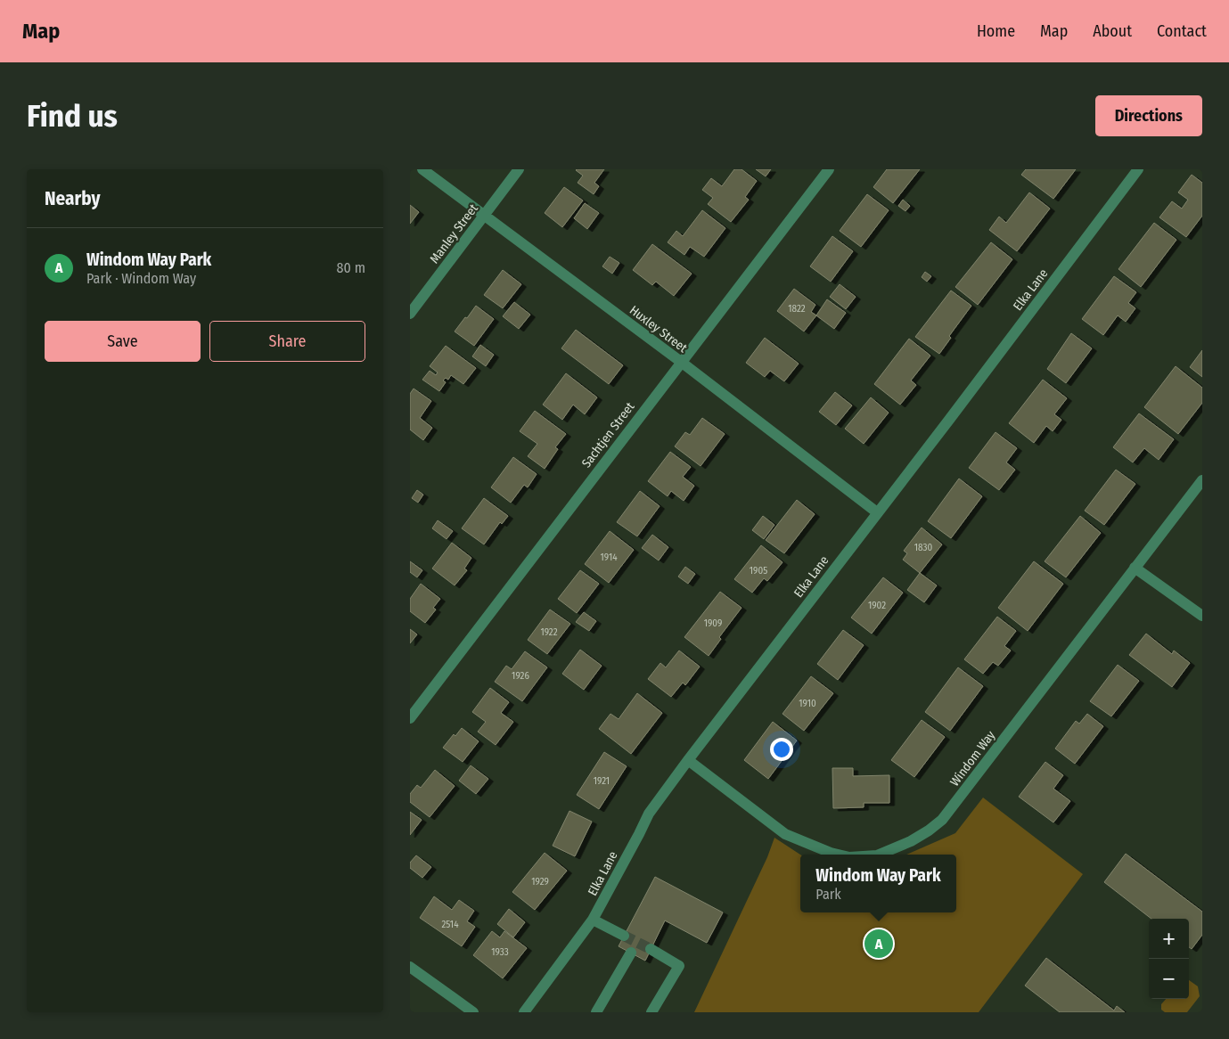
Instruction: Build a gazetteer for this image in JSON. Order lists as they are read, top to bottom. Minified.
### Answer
{"streets":{"street":["Manley Street","Elka Lane","Huxley Street","Sachtjen Street","Windom Way"]},"crossings":[["Manley Street","Huxley Street"],["Elka Lane","Huxley Street"],["Elka Lane","Windom Way"],["Huxley Street","Sachtjen Street"]],"house_numbers":["1822","1830","1914","1905","1902","1909","1922","1926","1910","1921","1929","2514","1933"],"page":{"header":"Map","nav":["Home","Map","About","Contact"],"buttons":["Directions",["Save","Share"]],"title":"Find us","heading":"Nearby","list":[{"mark":"A","name":"Windom Way Park","note":"Park · Windom Way","value":"80 m"}],"popup":["Windom Way Park","Park"],"map_buttons":["+","−"],"pins":"A"}}
